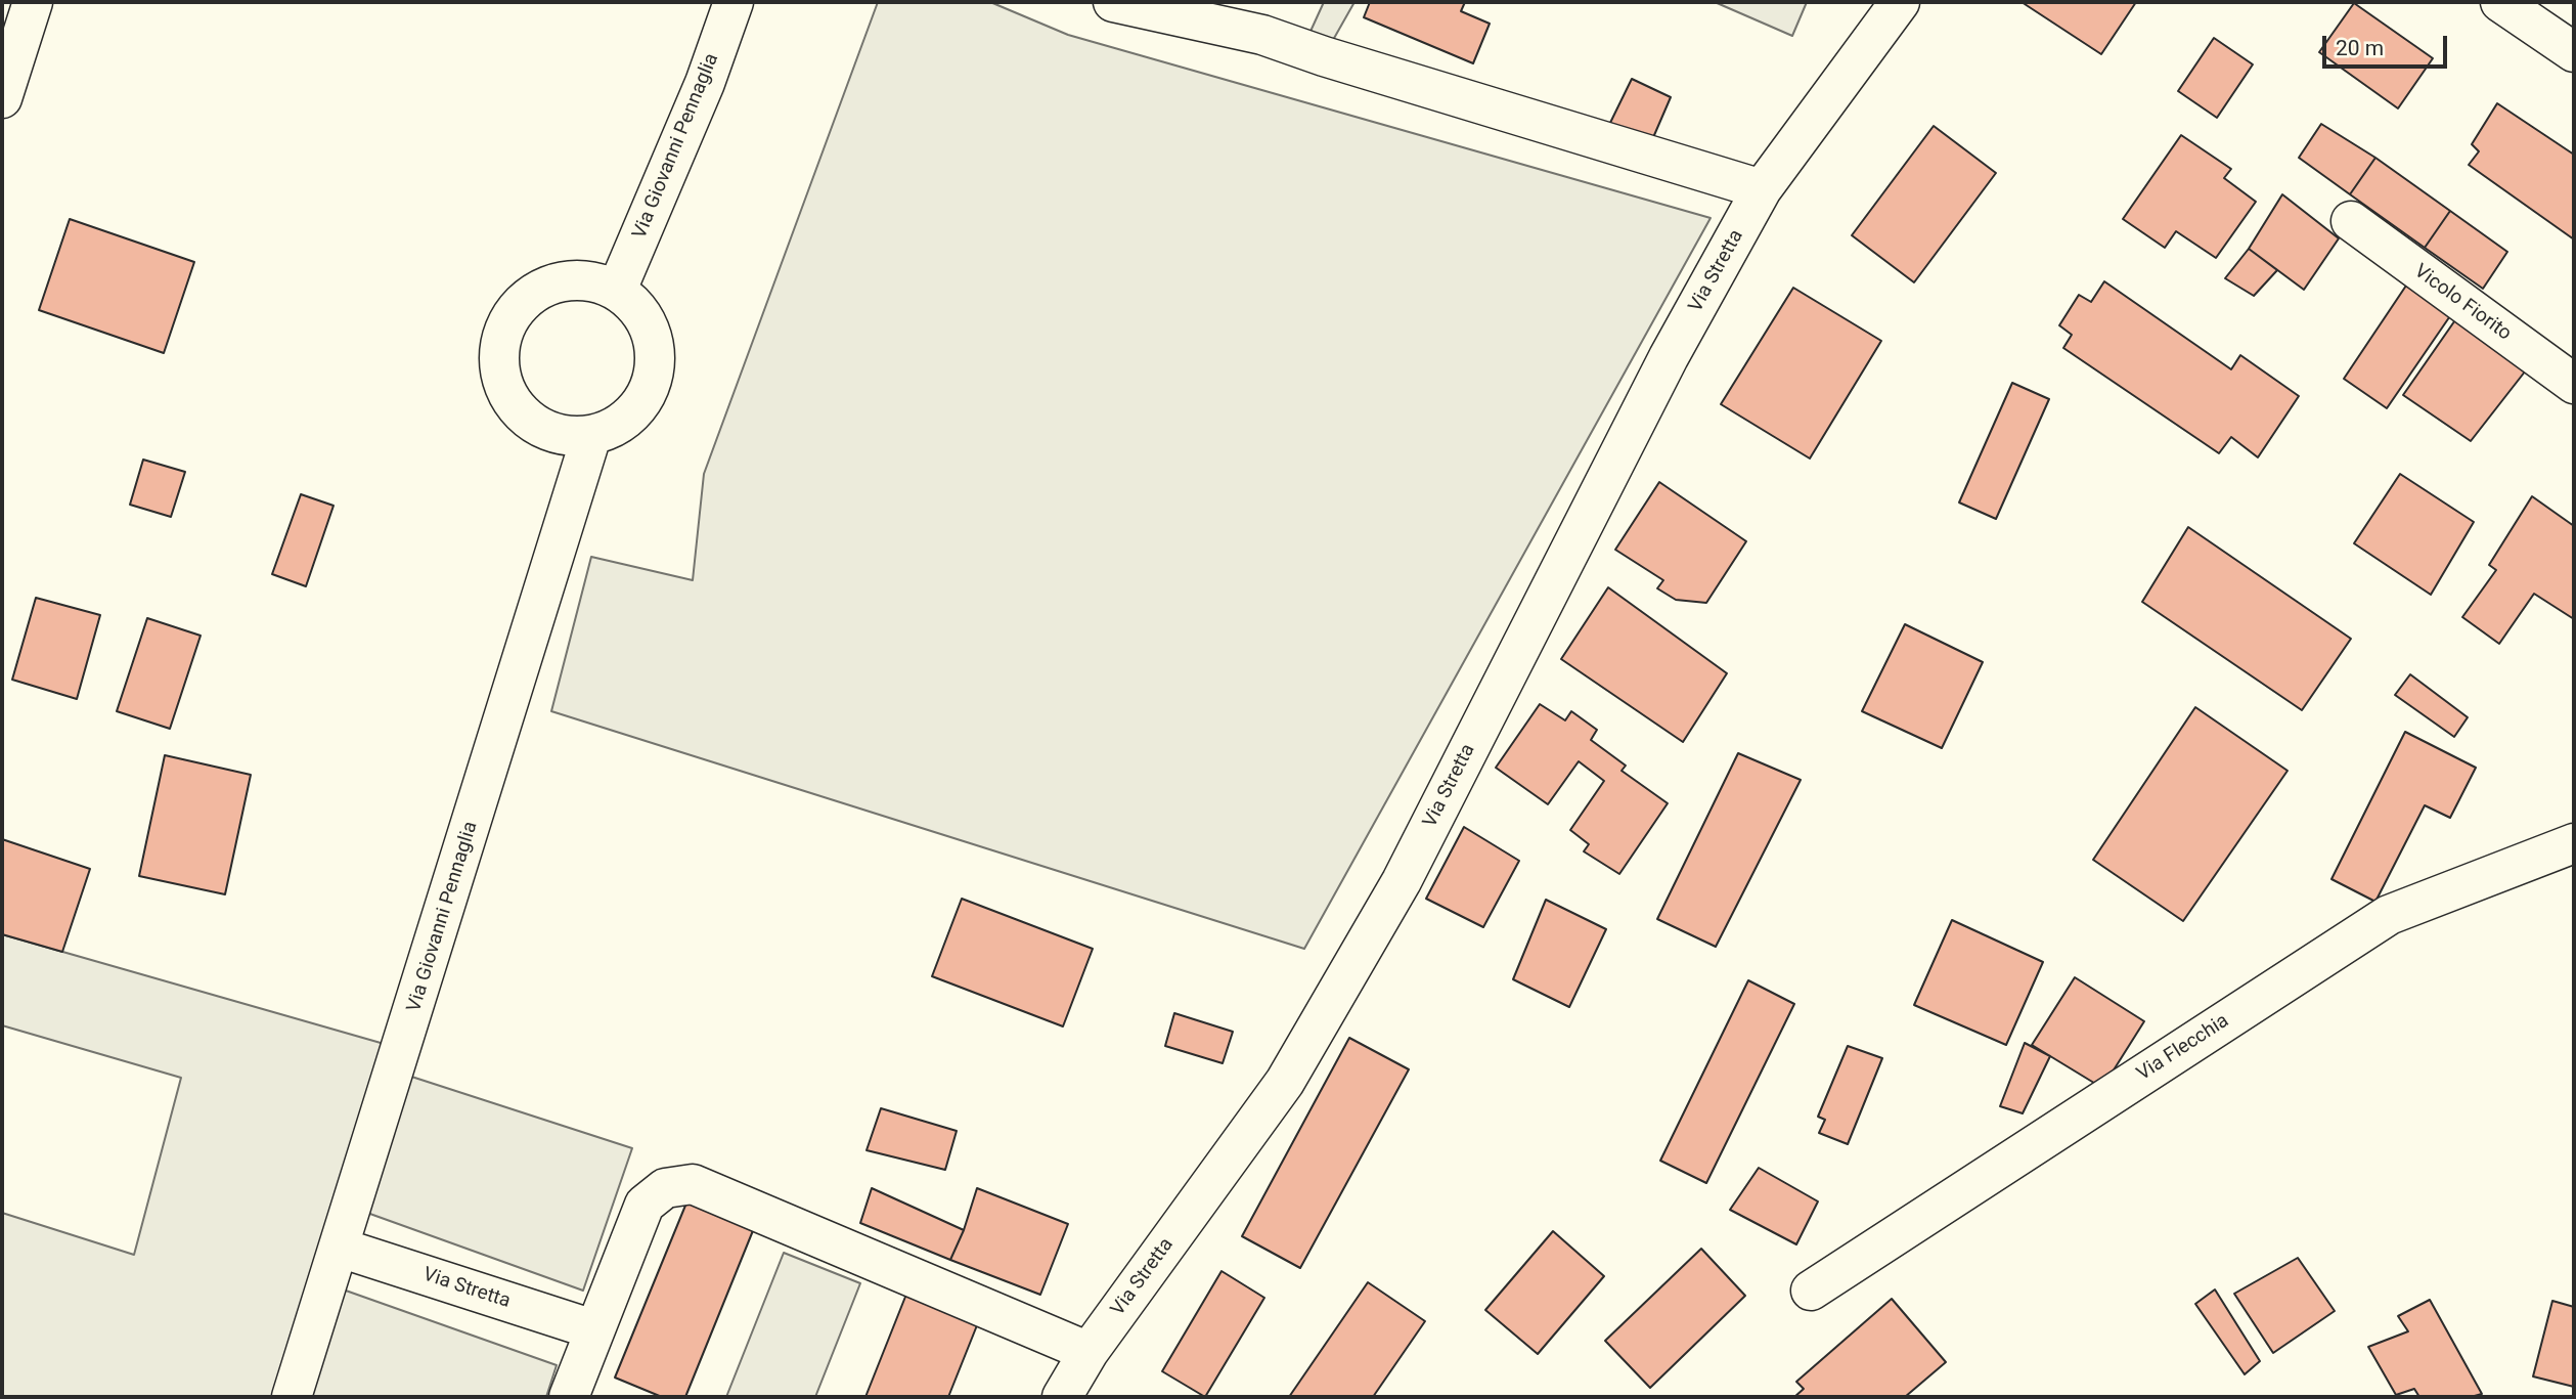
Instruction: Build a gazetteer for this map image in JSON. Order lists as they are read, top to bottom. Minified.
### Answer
{"streets":{"street":["Via Giovanni Pennaglia","Via Stretta","Vicolo Fiorito","Via Flecchia"]},"crossings":[["Via Giovanni Pennaglia","Via Stretta"]],"scale_bar":"20 m"}
